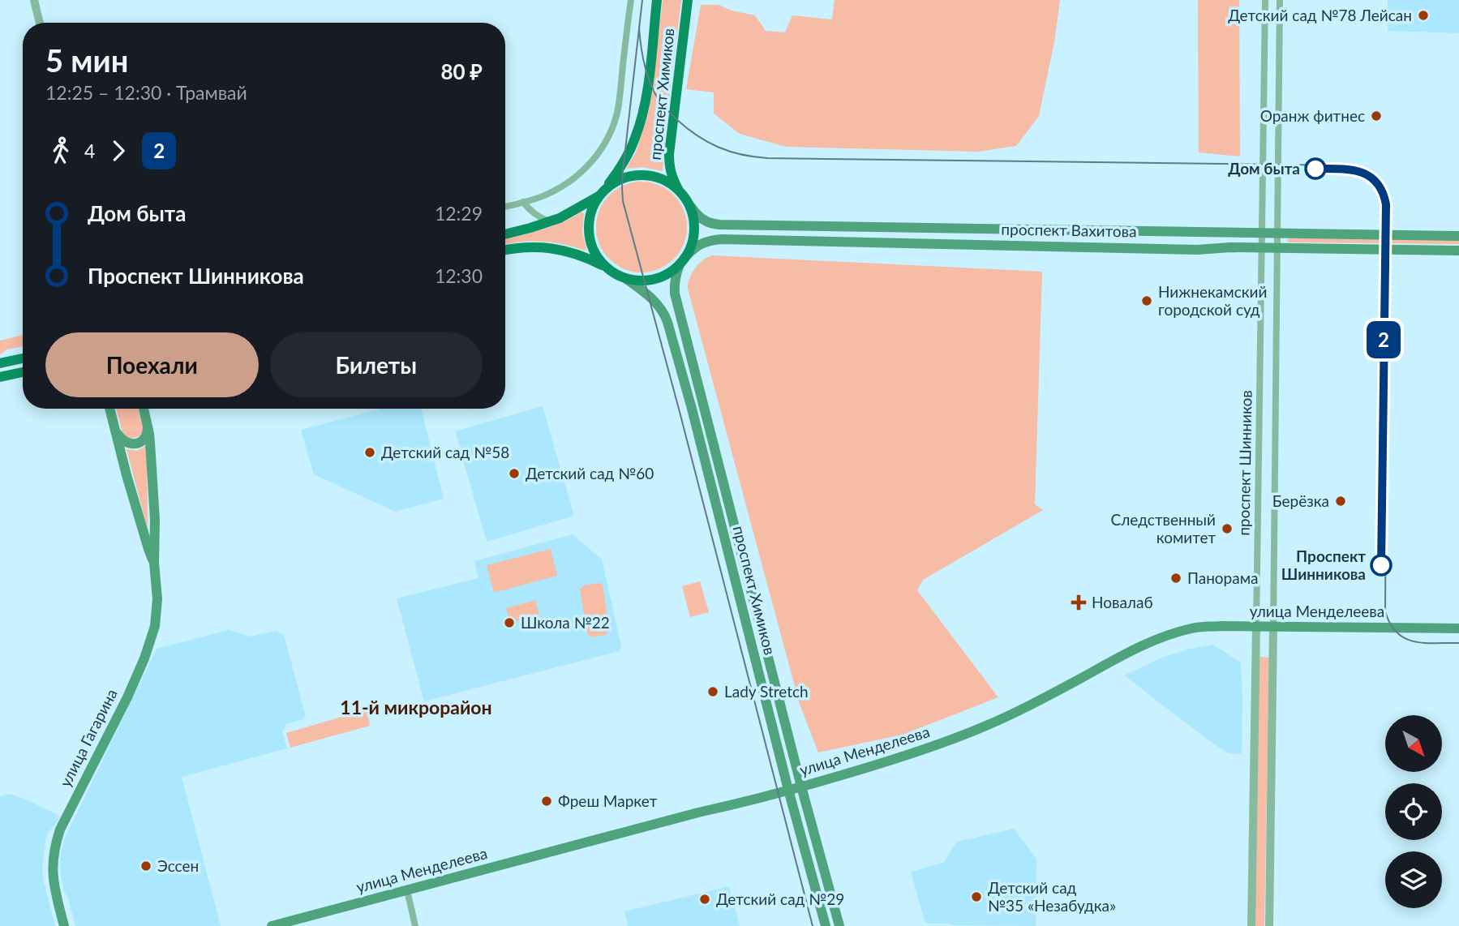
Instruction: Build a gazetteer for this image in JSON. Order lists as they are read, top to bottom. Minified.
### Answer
{"streets":{"main road":["проспект Химиков","проспект Вахитова","улица Менделеева","улица Гагарина"],"street":["проспект Шинников"]},"crossings":[["проспект Химиков","проспект Вахитова"],["проспект Химиков","улица Менделеева"],["проспект Вахитова","проспект Шинников"],["проспект Шинников","улица Менделеева"]],"districts":["11-й микрорайон"],"places":{"other":["Детский сад №78 Лейсан","Оранж фитнес","Дом быта","Нижнекамский городской суд","Детский сад №58","Детский сад №60","Берёзка","Следственный комитет","Проспект Шинникова","Панорама","Школа №22","Lady Stretch","Фреш Маркет","Эссен","Детский сад №35 «Незабудка»","Детский сад №29"],"health":["Новалаб"]},"lines":["tram line 2"],"north":"bottom right","page":{"on_map":"2","heading":["5 мин","12:25 – 12:30 · Трамвай","80 ₽"],"legs":["4","2"],"list":[{"name":"Дом быта","value":"12:29"},{"name":"Проспект Шинникова","value":"12:30"}],"buttons":["Поехали","Билеты"]}}
